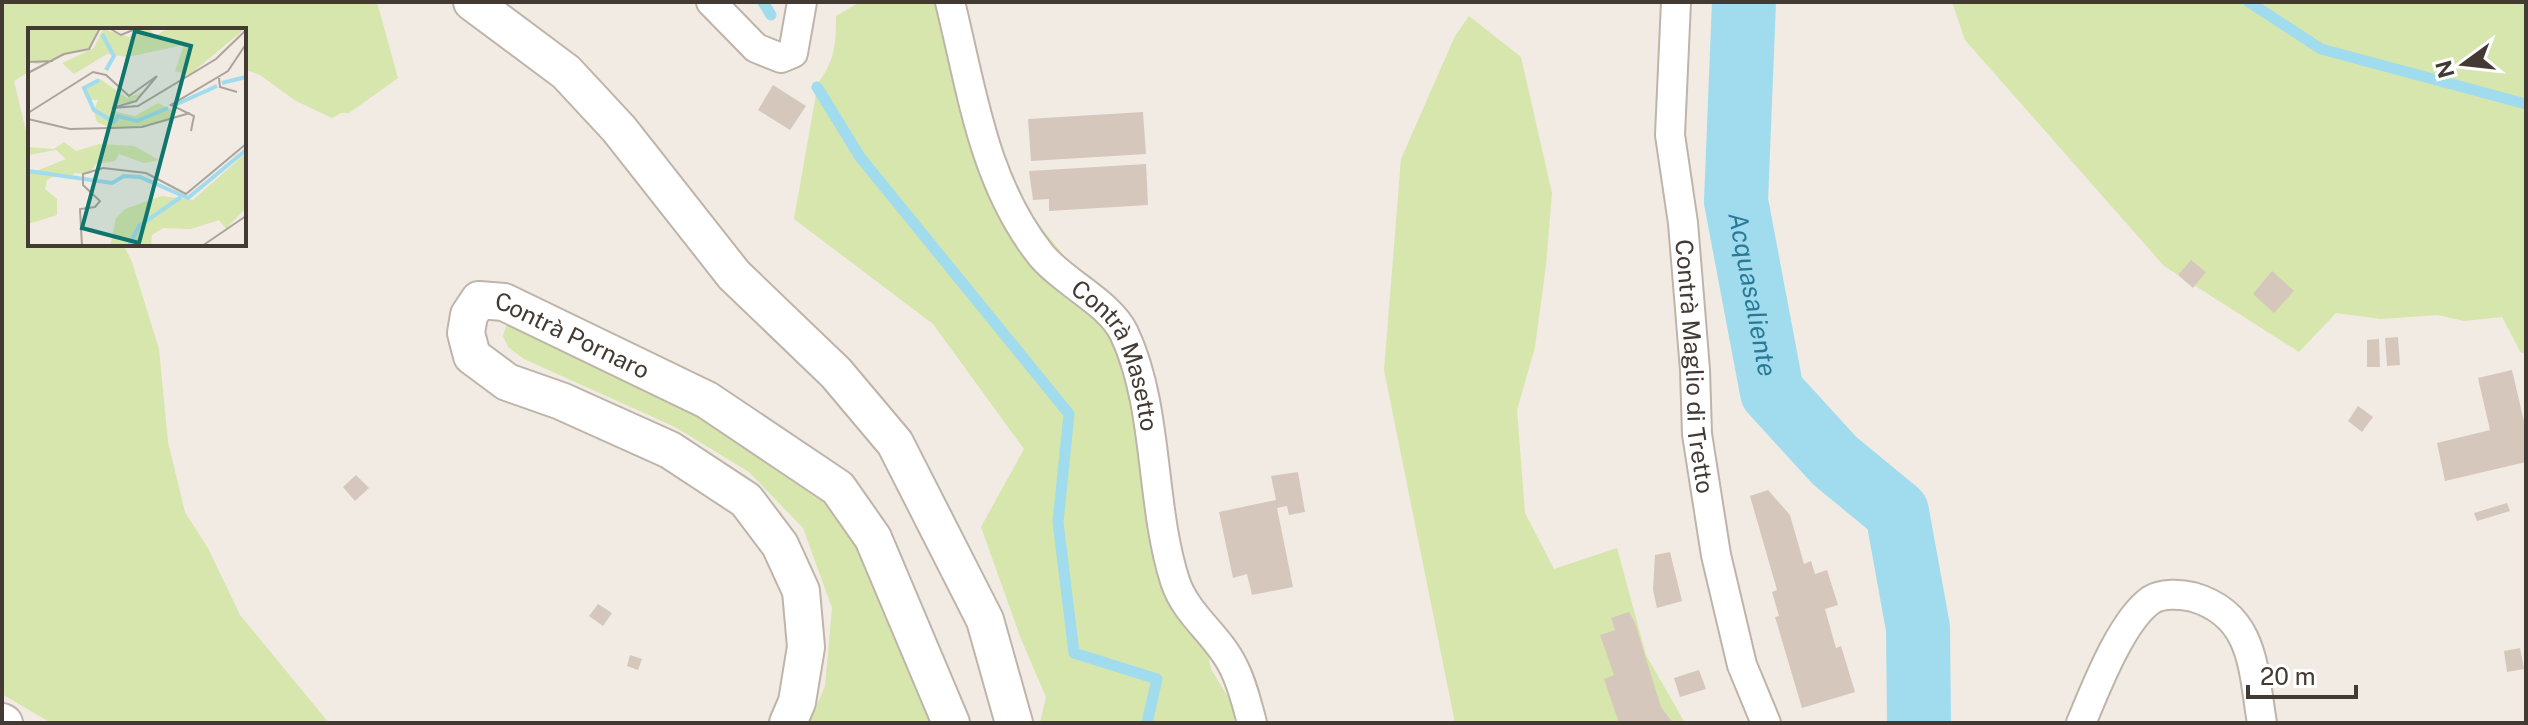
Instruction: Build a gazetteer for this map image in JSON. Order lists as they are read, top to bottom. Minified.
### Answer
{"streets":{"street":["Contrà Pornaro","Contrà Masetto","Contrà Maglio di Tretto"]},"water":["Acquasaliente"],"scale_bar":"20 m","north":"left"}
